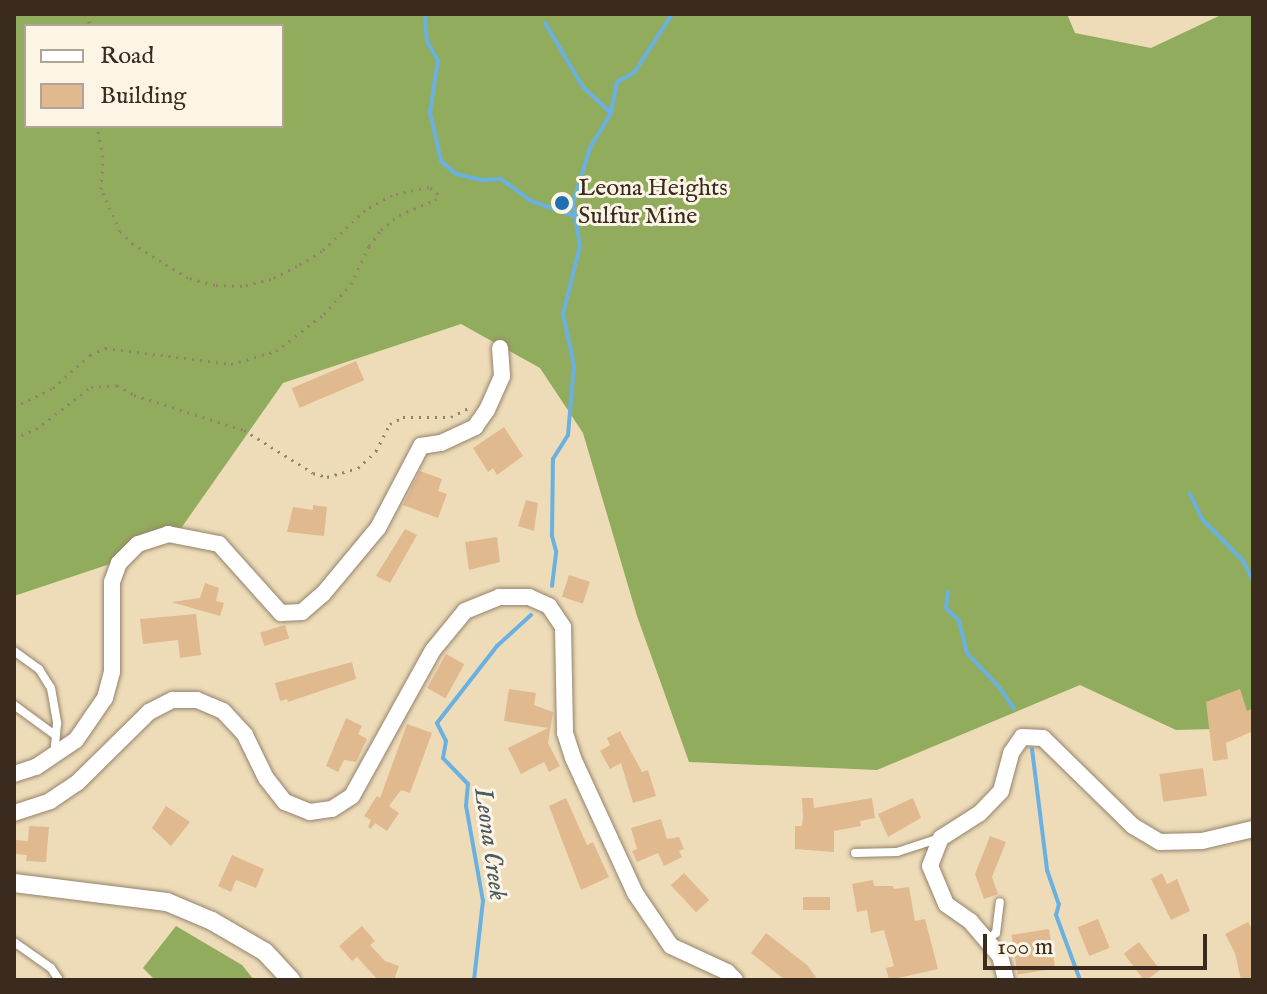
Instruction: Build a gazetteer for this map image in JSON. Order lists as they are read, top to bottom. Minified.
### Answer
{"water":["Leona Creek"],"places":["Leona Heights Sulfur Mine"],"legend":["Road","Building"],"scale_bar":"100 m"}
